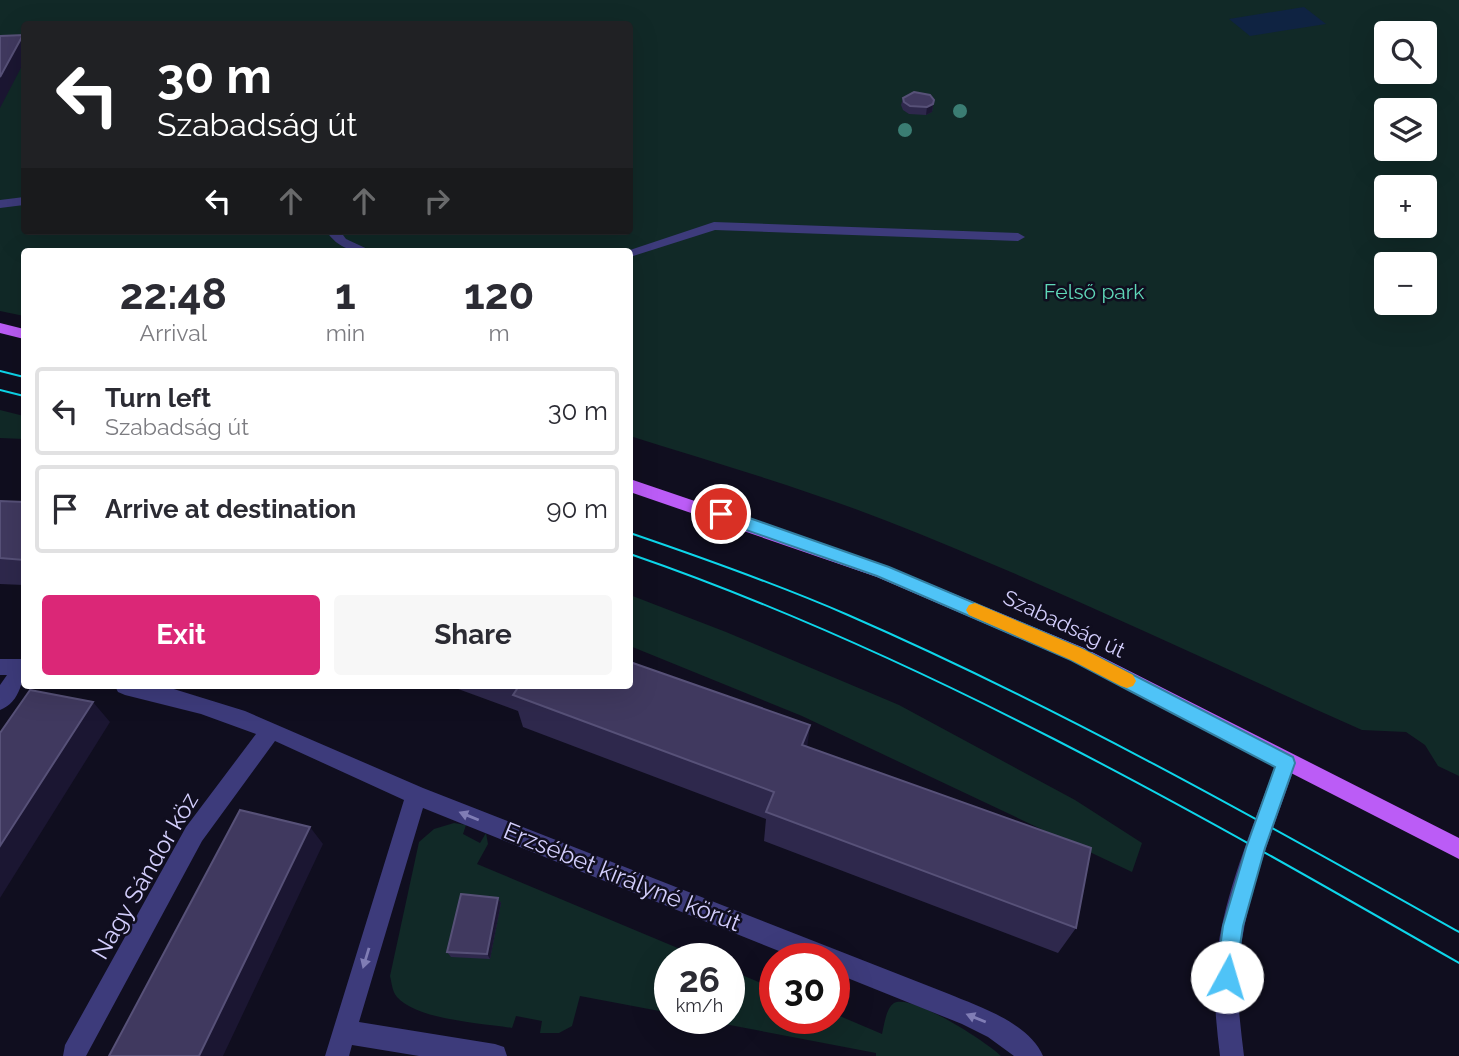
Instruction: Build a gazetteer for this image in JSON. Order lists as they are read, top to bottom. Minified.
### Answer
{"streets":{"main road":["Szabadság út"],"street":["Nagy Sándor köz","Erzsébet királyné körút"]},"crossings":[["Nagy Sándor köz","Erzsébet királyné körút"]],"one_way":["Erzsébet királyné körút"],"parks":["Felső park"],"page":{"map_buttons":["+","−"],"turn":["30 m","Szabadság út"],"eta":["22:48","Arrival","1","min","120","m"],"list":[{"name":"Turn left","note":"Szabadság út","value":"30 m"},{"name":"Arrive at destination","value":"90 m"}],"buttons":["Exit","Share"],"speed":"26 km/h","limit":"30"}}
